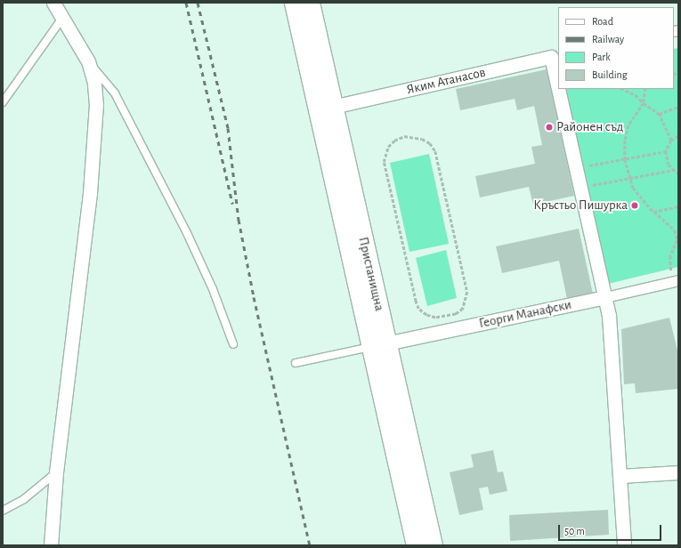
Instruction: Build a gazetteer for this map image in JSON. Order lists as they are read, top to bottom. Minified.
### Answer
{"streets":{"main road":["Пристанищна"],"street":["Яким Атанасов","Георги Манафски"]},"crossings":[["Яким Атанасов","Пристанищна"],["Пристанищна","Георги Манафски"]],"places":["Районен съд","Кръстьо Пишурка"],"legend":["Road","Railway","Park","Building"],"scale_bar":"50 m"}
